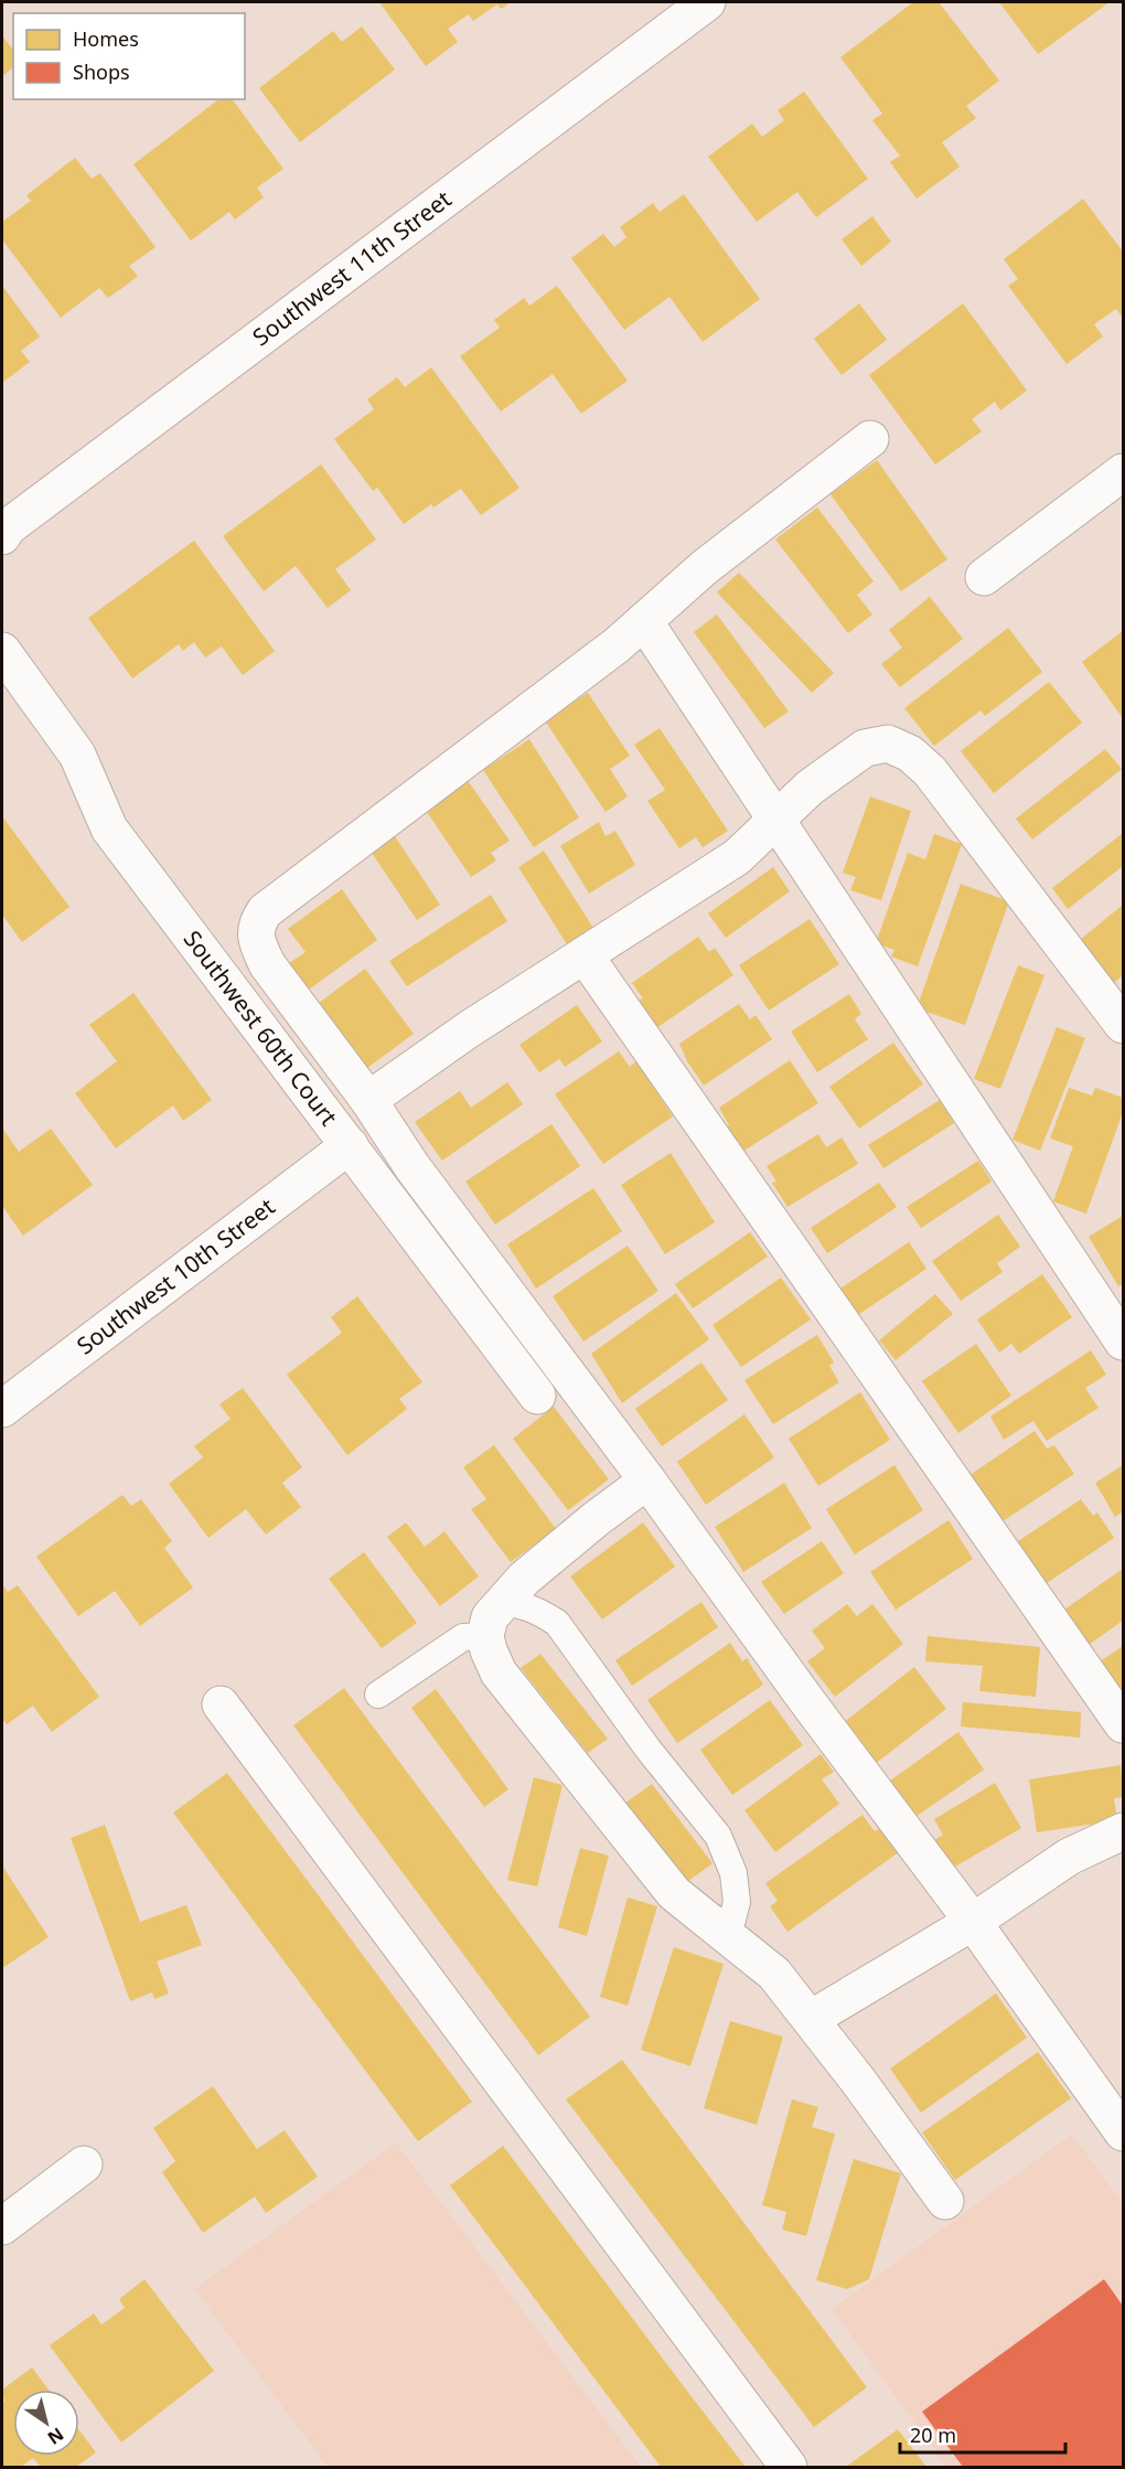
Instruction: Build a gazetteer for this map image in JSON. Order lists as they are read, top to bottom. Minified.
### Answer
{"streets":{"street":["Southwest 11th Street","Southwest 60th Court","Southwest 10th Street"]},"crossings":[["Southwest 60th Court","Southwest 10th Street"]],"legend":["Homes","Shops"],"scale_bar":"20 m","north":"bottom right"}
